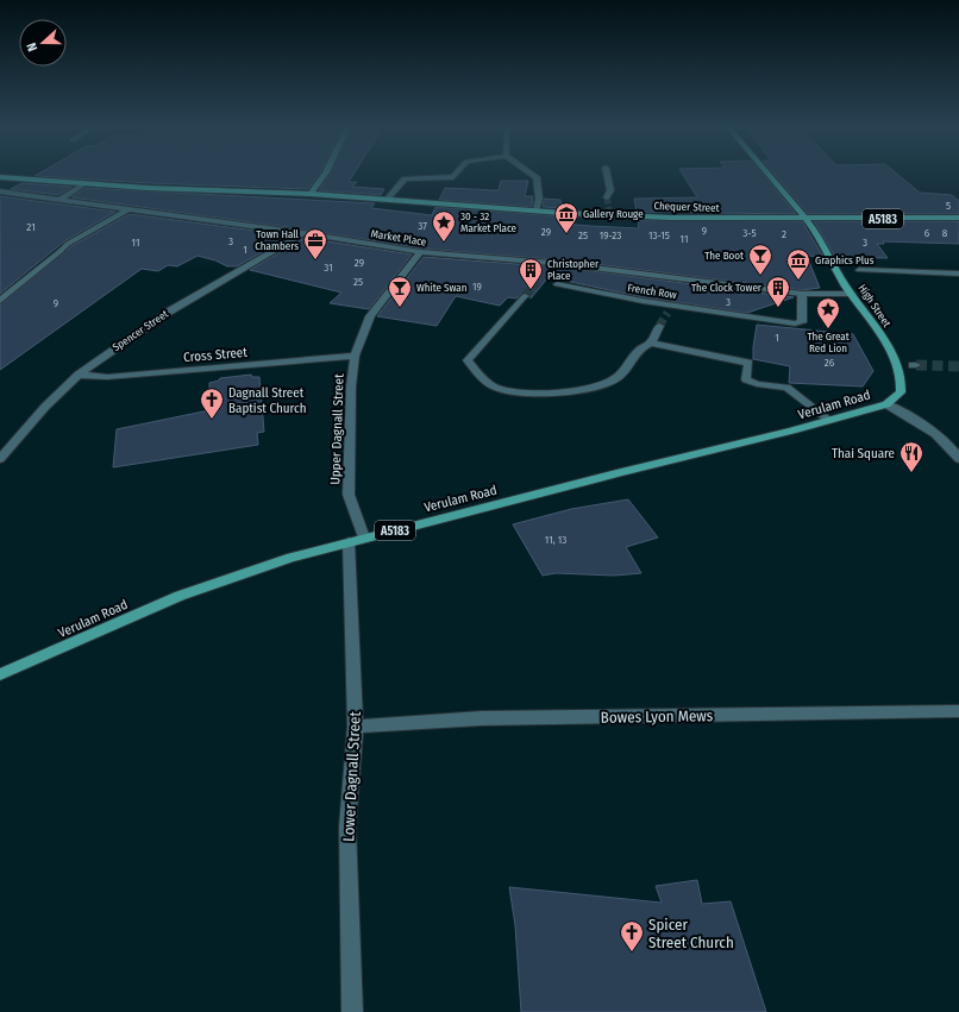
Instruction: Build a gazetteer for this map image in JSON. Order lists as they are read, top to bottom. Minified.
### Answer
{"streets":{"main road":["Chequer Street","A5183","High Street","Verulam Road"],"street":["Market Place","French Row","Spencer Street","Cross Street","Upper Dagnall Street","Bowes Lyon Mews","Lower Dagnall Street"]},"crossings":[["Chequer Street","A5183"],["Chequer Street","High Street"],["A5183","High Street"],["Market Place","French Row"],["Market Place","High Street"],["Market Place","Spencer Street"],["Market Place","Upper Dagnall Street"],["High Street","Verulam Road"],["Spencer Street","Cross Street"],["Cross Street","Upper Dagnall Street"],["Verulam Road","Upper Dagnall Street"],["Verulam Road","Lower Dagnall Street"],["Upper Dagnall Street","Lower Dagnall Street"],["Bowes Lyon Mews","Lower Dagnall Street"]],"places":{"museum":["Gallery Rouge","Graphics Plus"],"place":["30 - 32 Market Place","The Great Red Lion"],"office":["Town Hall Chambers"],"bar":["The Boot","White Swan"],"building":["Christopher Place","The Clock Tower"],"church":["Dagnall Street Baptist Church","Spicer Street Church"],"restaurant":["Thai Square"]},"house_numbers":["5","37","21","9","29","3-5","6","8","2","25","19-23","13-15","11","3","11","3","1","29","31","25","19","3","9","1","26","11, 13"],"north":"left"}
